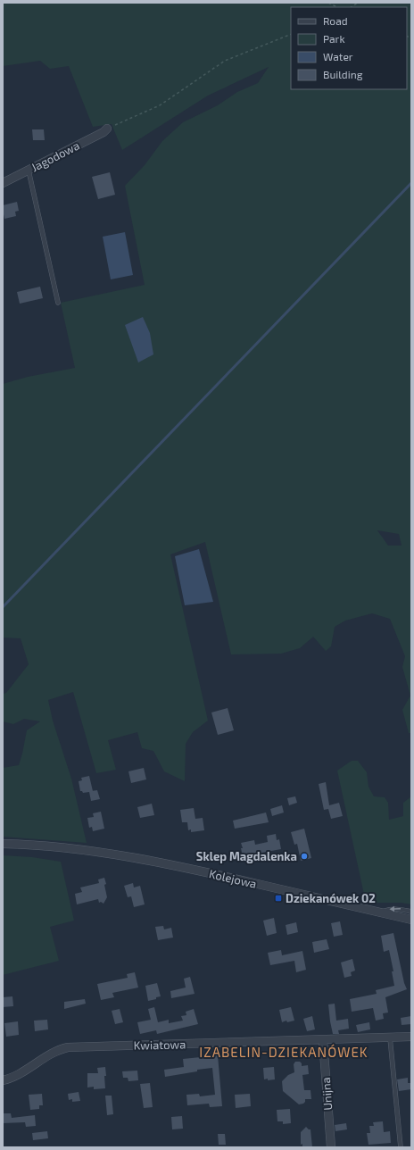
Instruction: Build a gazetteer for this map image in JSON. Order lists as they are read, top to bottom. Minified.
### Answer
{"streets":{"street":["Jagodowa","Kolejowa","Kwiatowa","Unijna"]},"crossings":[["Kwiatowa","Unijna"]],"districts":["IZABELIN-DZIEKANÓWEK"],"places":{"other":["Sklep Magdalenka"],"transit":["Dziekanówek 02"]},"legend":["Road","Park","Water","Building"]}
